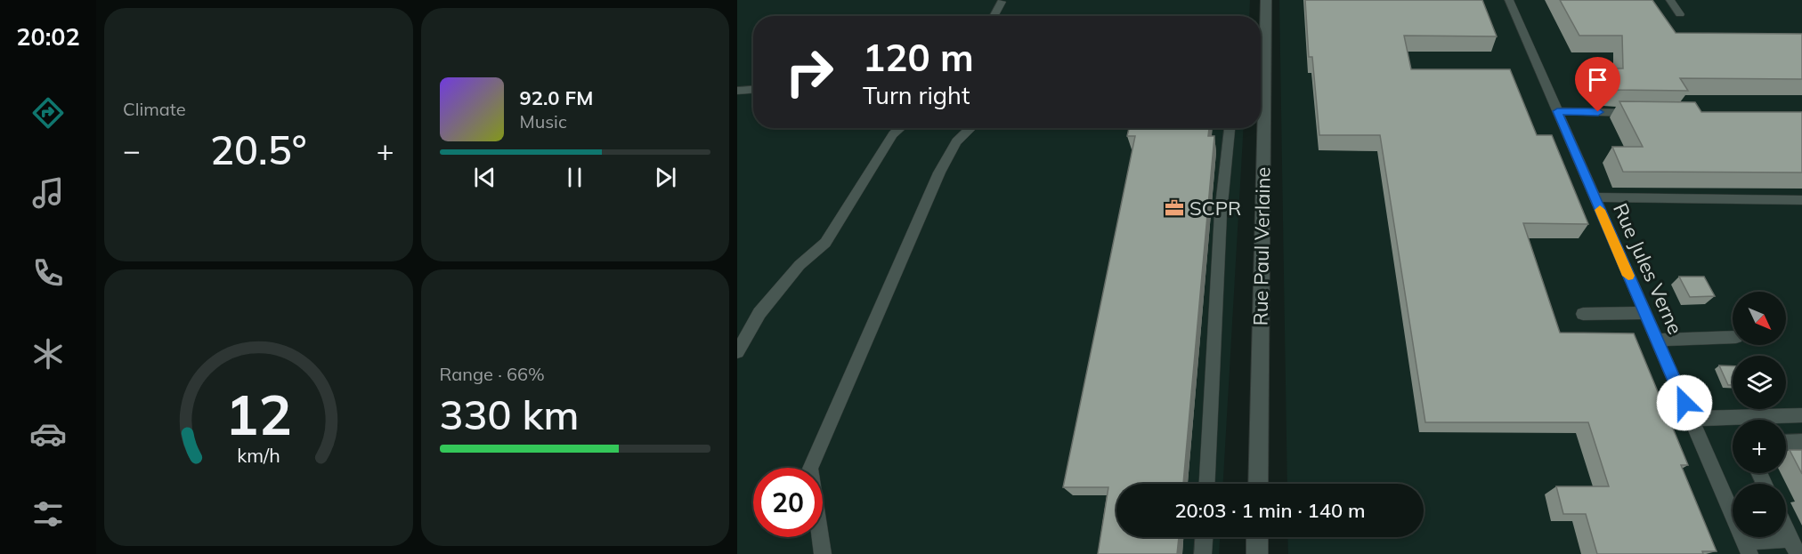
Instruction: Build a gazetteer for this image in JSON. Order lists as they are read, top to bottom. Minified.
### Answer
{"streets":{"street":["Rue Paul Verlaine"],"lane":["Rue Jules Verne"]},"places":{"office":["SCPR"]},"north":"bottom right","page":{"tabs":"20:02","tile":["Climate",["Range · 66%","330 km"]],"turn":["120 m","Turn right"],"song":["92.0 FM","Music"],"heat":["−","20.5°","+"],"map_buttons":["+","−"],"limit":"20","trip":"20:03 · 1 min · 140 m","gauge":["12","km/h"]}}
